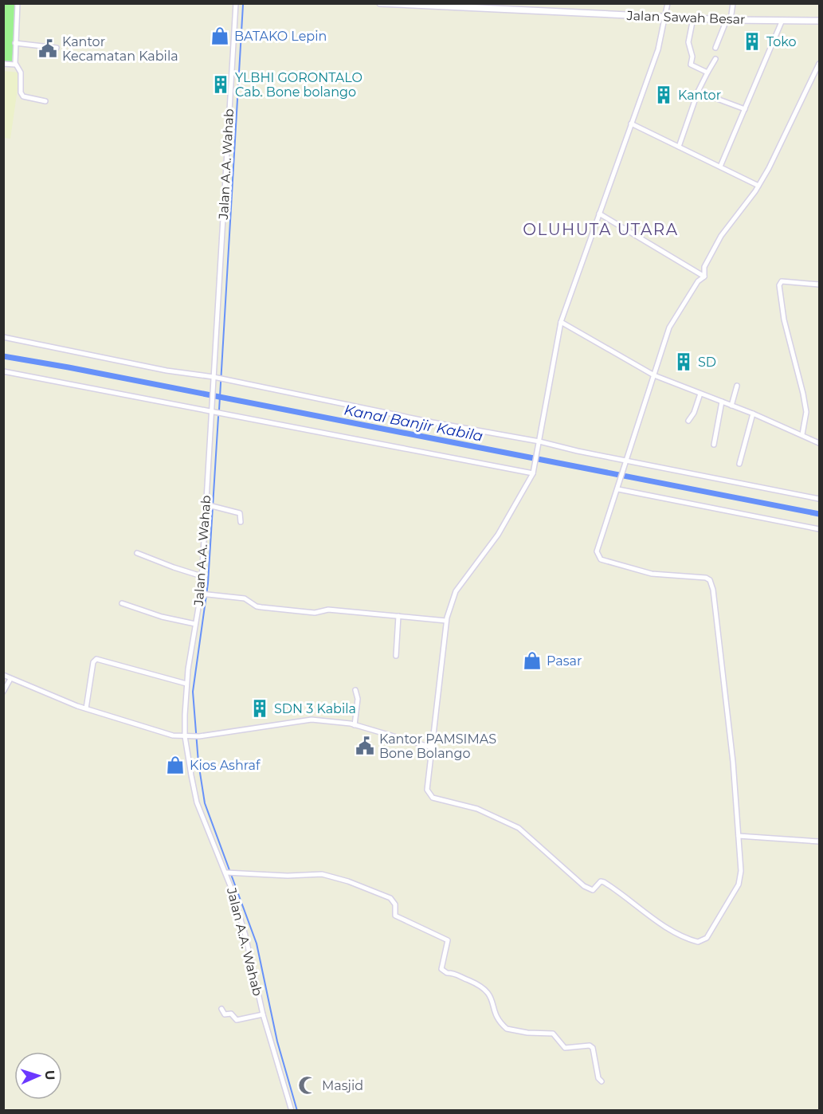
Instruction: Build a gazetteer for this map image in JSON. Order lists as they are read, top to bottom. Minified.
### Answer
{"streets":{"main road":["Jalan Sawah Besar"],"street":["Jalan A.A. Wahab"]},"districts":["OLUHUTA UTARA"],"water":["Kanal Banjir Kabila"],"places":{"shop":["BATAKO Lepin","Pasar","Kios Ashraf"],"building":["Toko","YLBHI GORONTALO Cab. Bone bolango","Kantor","SD","SDN 3 Kabila"],"public building":["Kantor Kecamatan Kabila","Kantor PAMSIMAS Bone Bolango"],"mosque":["Masjid"]},"north":"right"}
